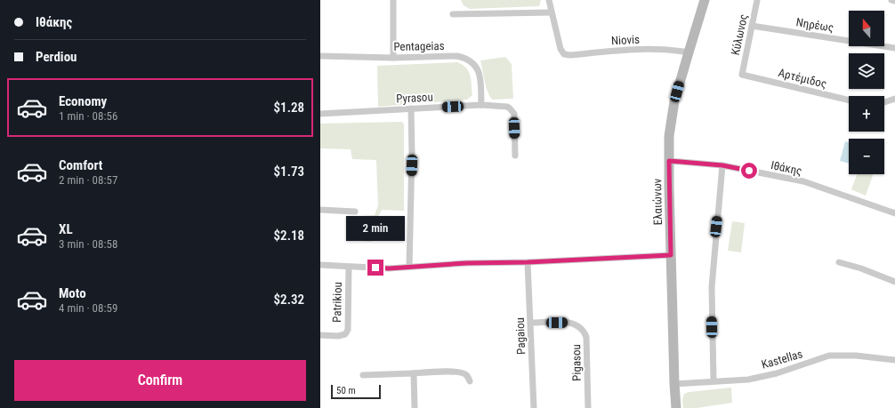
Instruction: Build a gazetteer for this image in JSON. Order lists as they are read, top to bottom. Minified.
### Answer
{"streets":{"main road":["Ελαιώνων"],"street":["Νηρέως","Κύλωνος","Niovis","Pentageias","Αρτέμιδος","Pyrasou","Ιθάκης","Patrikiou","Pagaiou","Kastellas","Pigasou"]},"crossings":[["Νηρέως","Κύλωνος"],["Κύλωνος","Αρτέμιδος"],["Niovis","Ελαιώνων"],["Pentageias","Pyrasou"],["Ιθάκης","Ελαιώνων"],["Ελαιώνων","Kastellas"],["Pagaiou","Pigasou"]],"scale_bar":"50 m","north":"top","page":{"banner":["Ιθάκης","Perdiou"],"map_buttons":["+","−"],"list":[{"name":"Economy","note":"1 min · 08:56","value":"$1.28"},{"name":"Comfort","note":"2 min · 08:57","value":"$1.73"},{"name":"XL","note":"3 min · 08:58","value":"$2.18"},{"name":"Moto","note":"4 min · 08:59","value":"$2.32"}],"bubble":"2 min","buttons":"Confirm","scale":"50 m"}}
